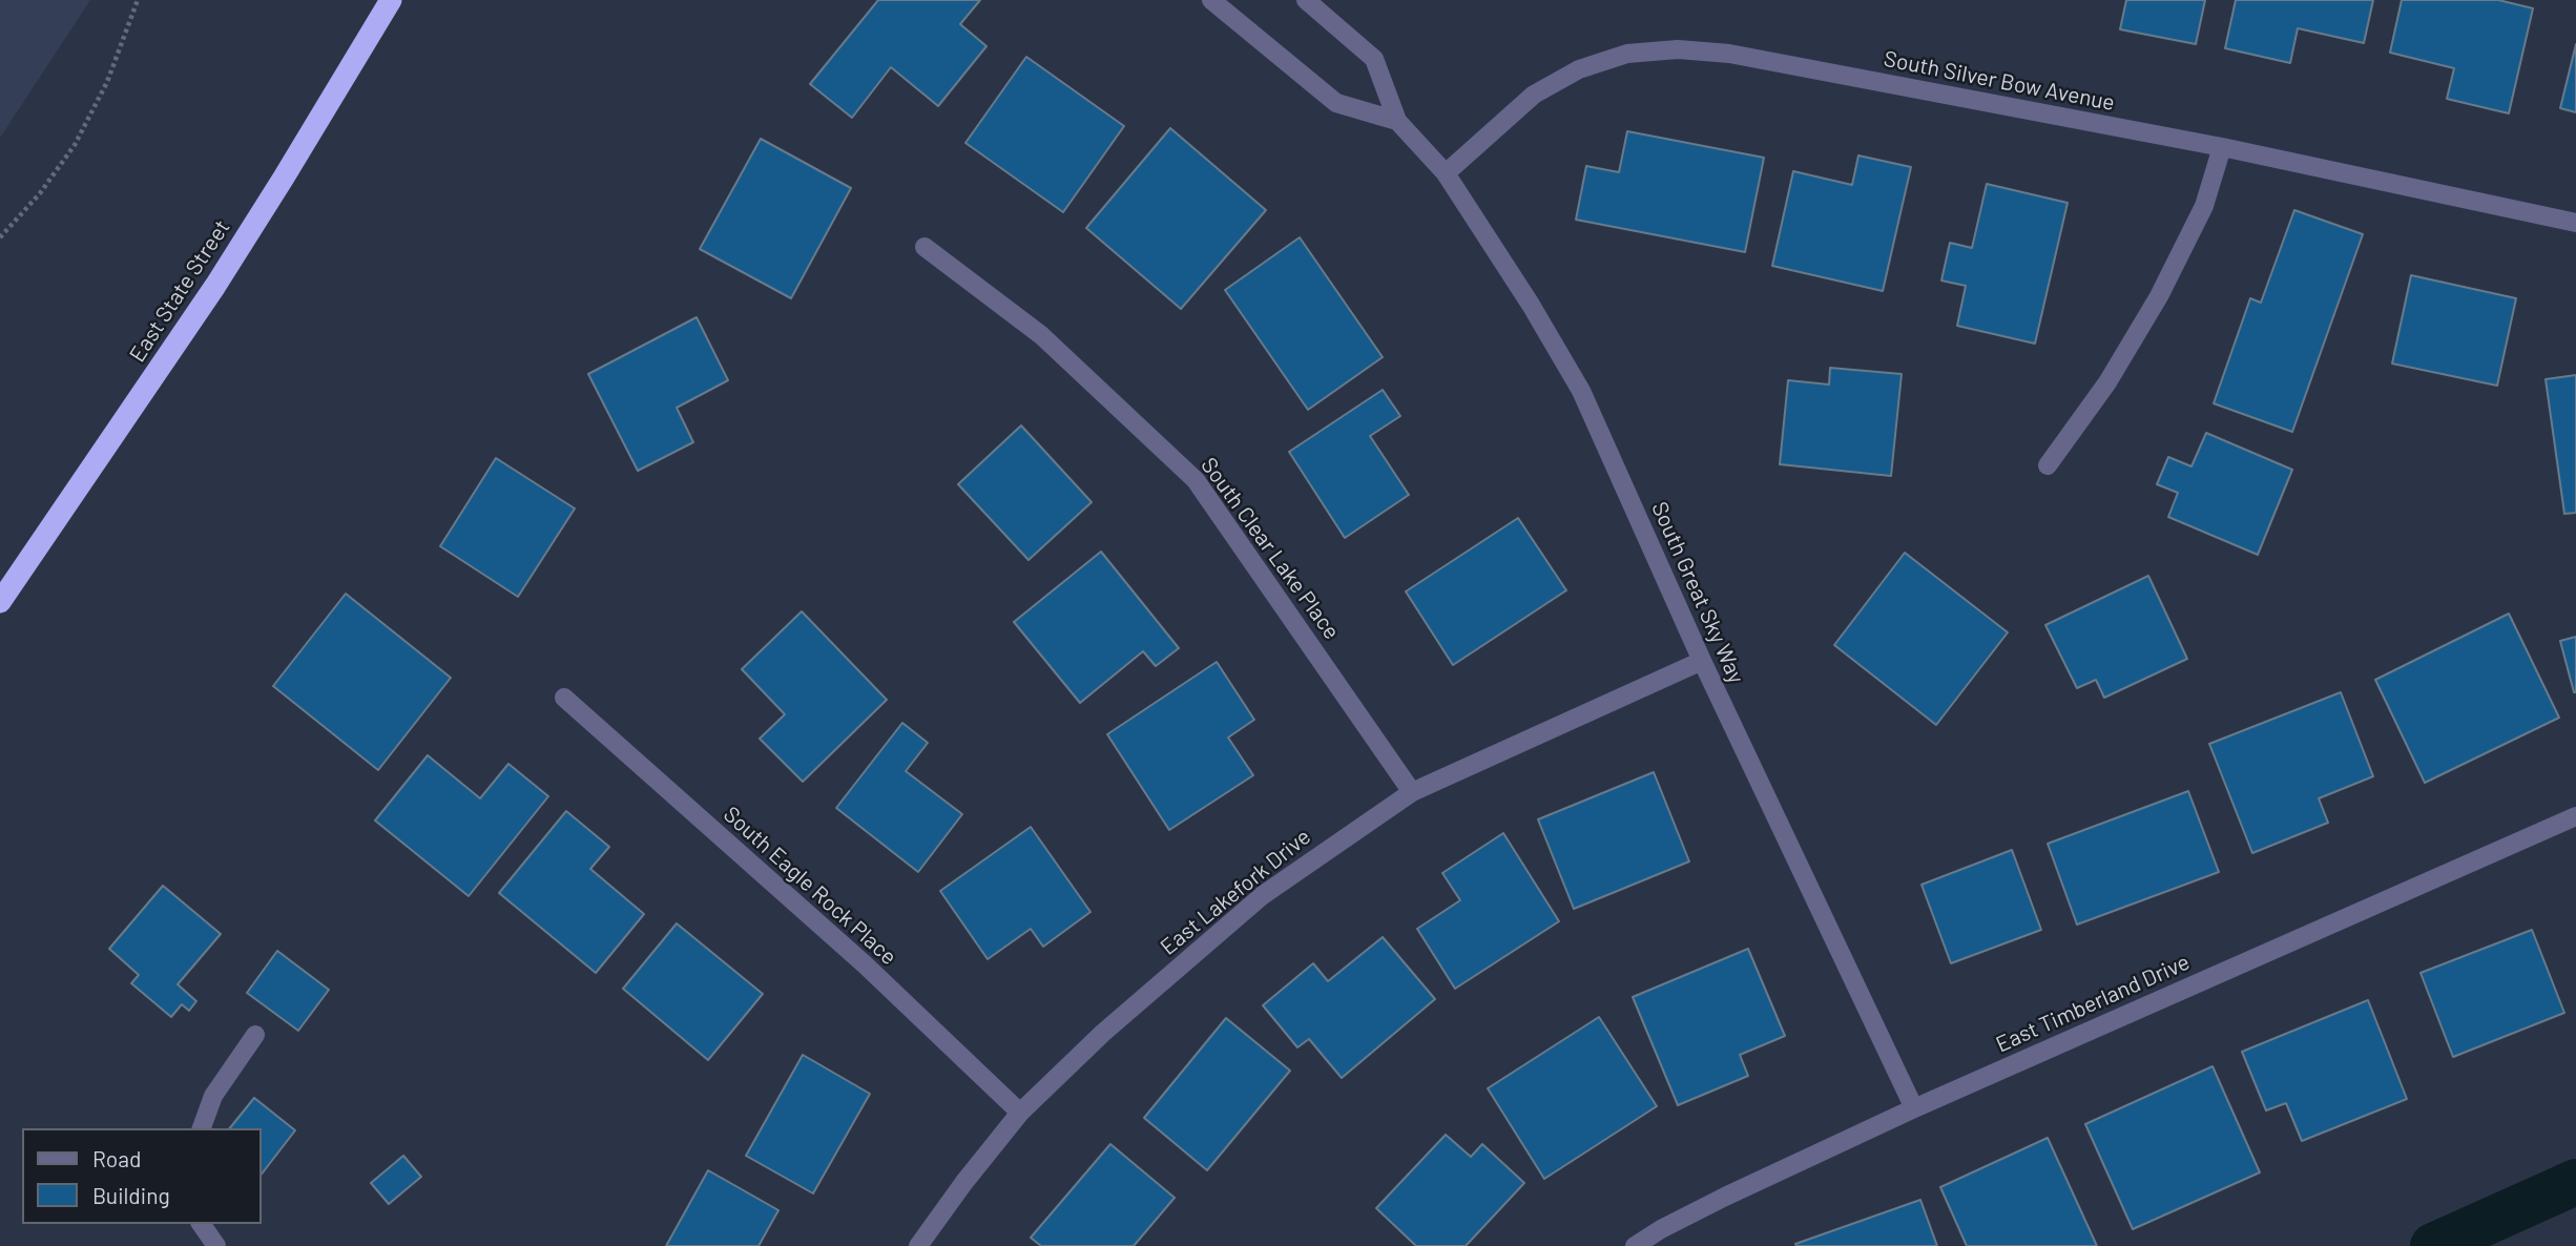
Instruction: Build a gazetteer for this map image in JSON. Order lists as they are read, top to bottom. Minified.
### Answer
{"streets":{"highway":["East State Street"],"street":["South Silver Bow Avenue","South Clear Lake Place","South Great Sky Way","South Eagle Rock Place","East Lakefork Drive","East Timberland Drive"]},"crossings":[["South Silver Bow Avenue","South Great Sky Way"],["South Clear Lake Place","East Lakefork Drive"],["South Great Sky Way","East Lakefork Drive"],["South Great Sky Way","East Timberland Drive"],["South Eagle Rock Place","East Lakefork Drive"]],"legend":["Road","Building"]}
